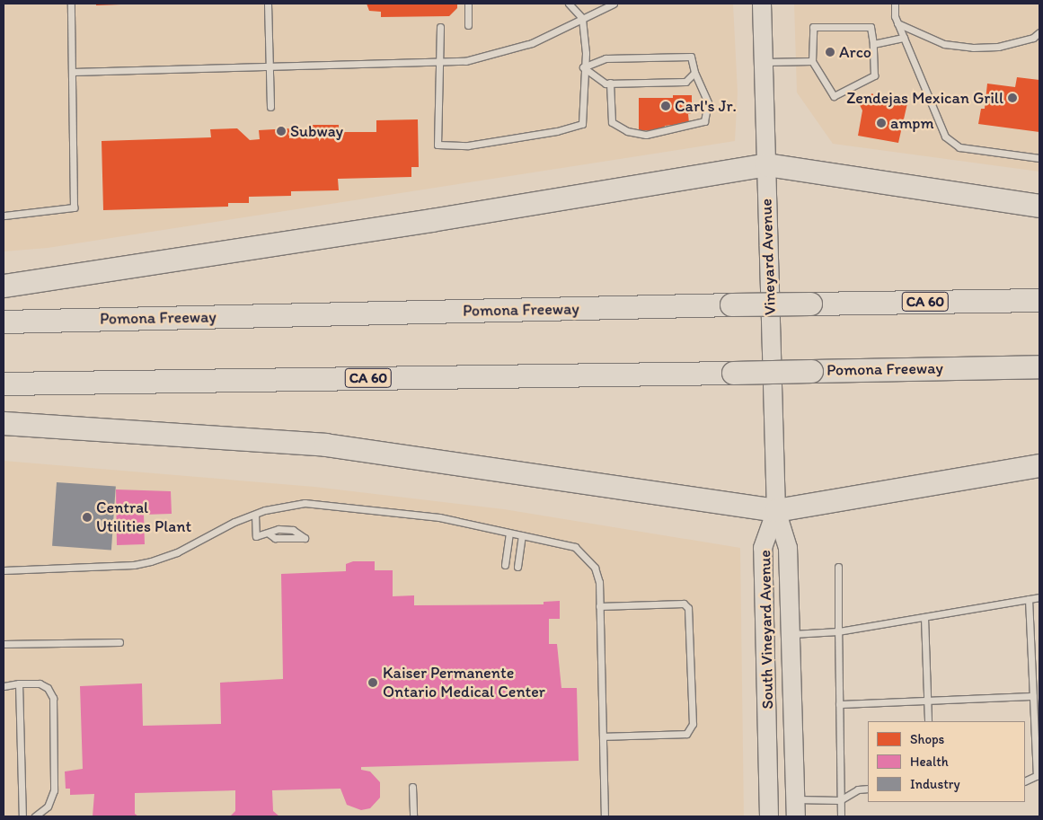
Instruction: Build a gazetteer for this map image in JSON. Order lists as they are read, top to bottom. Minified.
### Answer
{"streets":{"highway":["CA 60","Pomona Freeway"],"main road":["Vineyard Avenue","South Vineyard Avenue"]},"crossings":[["Vineyard Avenue","South Vineyard Avenue"]],"places":["Arco","Zendejas Mexican Grill","Carl's Jr.","ampm","Subway","Central Utilities Plant","Kaiser Permanente Ontario Medical Center"],"legend":["Shops","Health","Industry"]}
